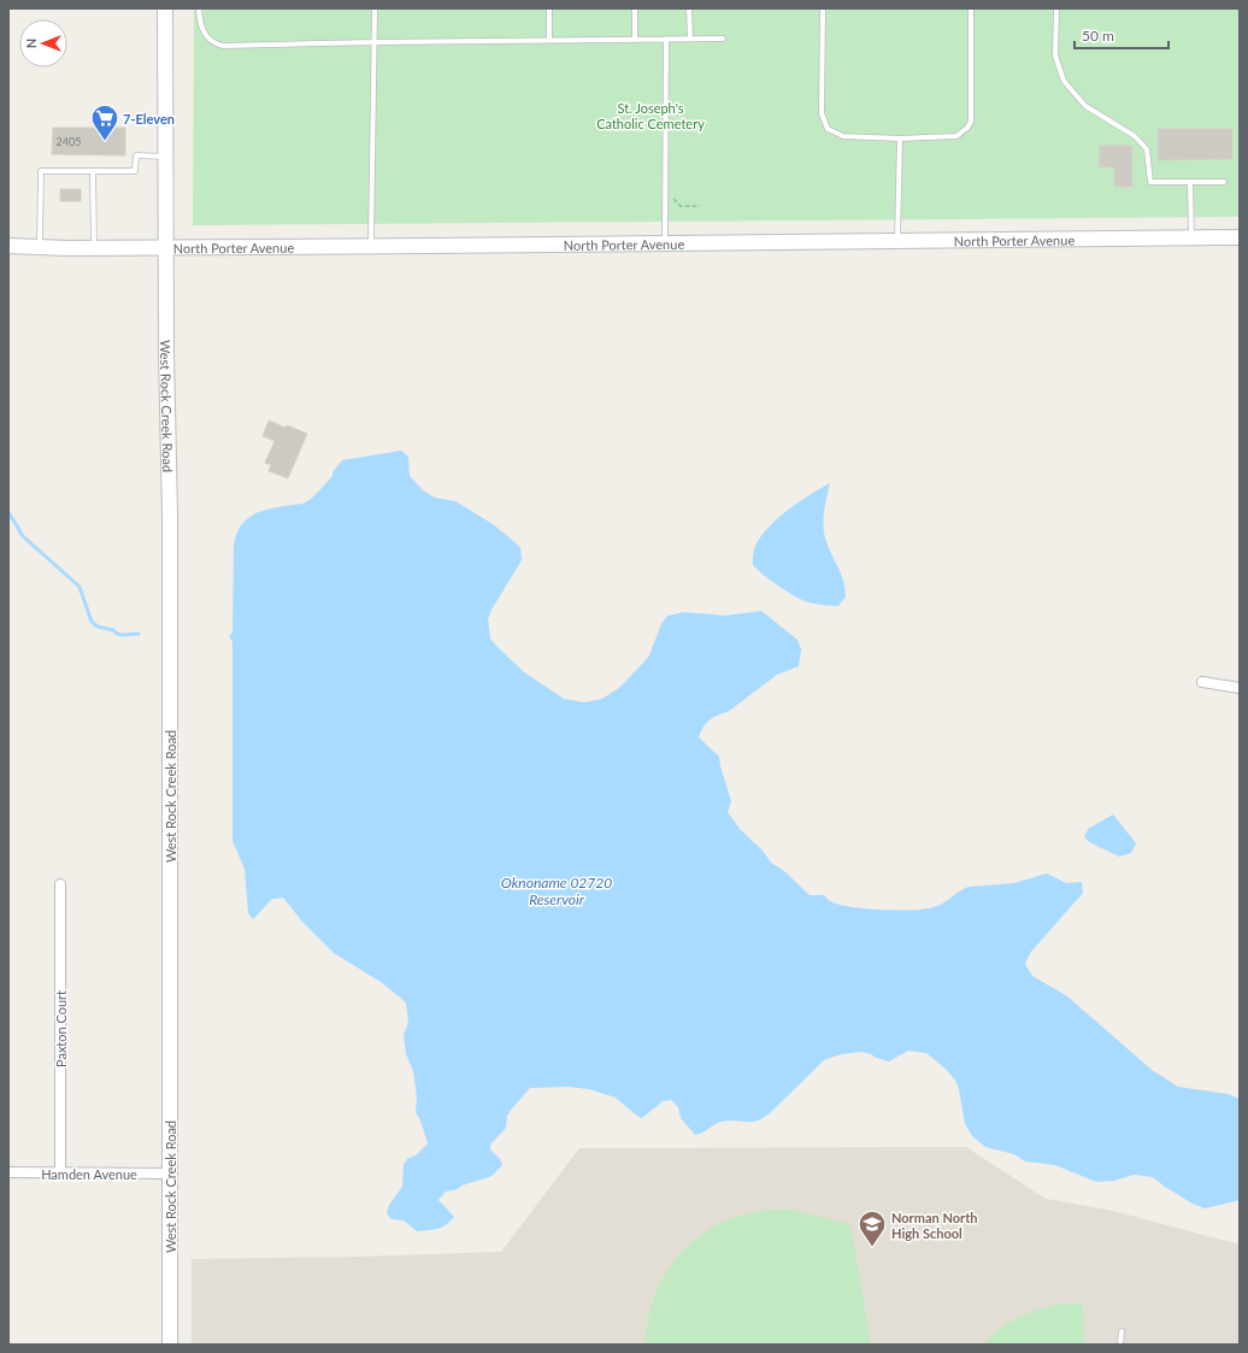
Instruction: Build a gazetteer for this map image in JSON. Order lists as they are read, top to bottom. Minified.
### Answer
{"streets":{"main road":["North Porter Avenue","West Rock Creek Road"],"street":["Paxton Court","Hamden Avenue"]},"crossings":[["North Porter Avenue","West Rock Creek Road"],["West Rock Creek Road","Hamden Avenue"],["Paxton Court","Hamden Avenue"]],"water":["Oknoname 02720 Reservoir"],"parks":["St. Joseph's Catholic Cemetery"],"places":{"supermarket":["7-Eleven"],"school or university":["Norman North High School"]},"house_numbers":["2405"],"scale_bar":"50 m","north":"left"}
